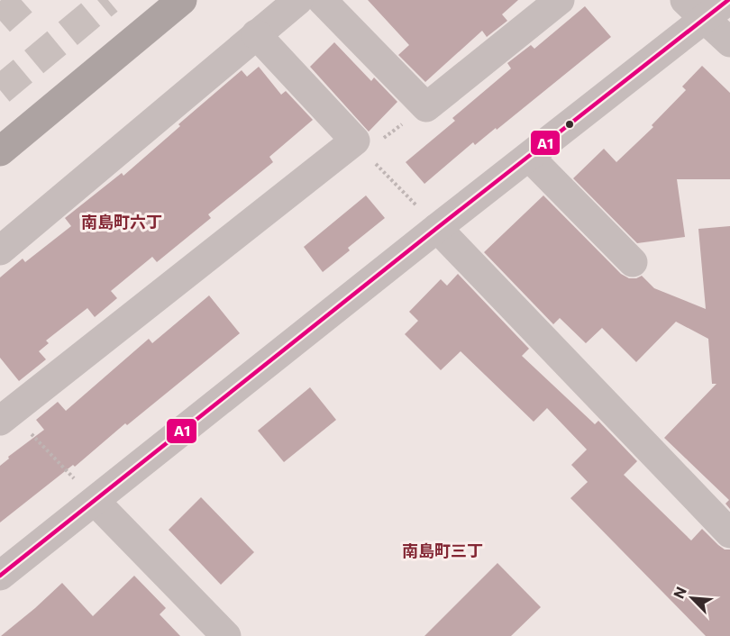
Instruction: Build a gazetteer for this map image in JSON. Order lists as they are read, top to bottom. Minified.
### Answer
{"districts":["南島町六丁","南島町三丁"],"lines":["transit line A1"],"north":"top left"}
